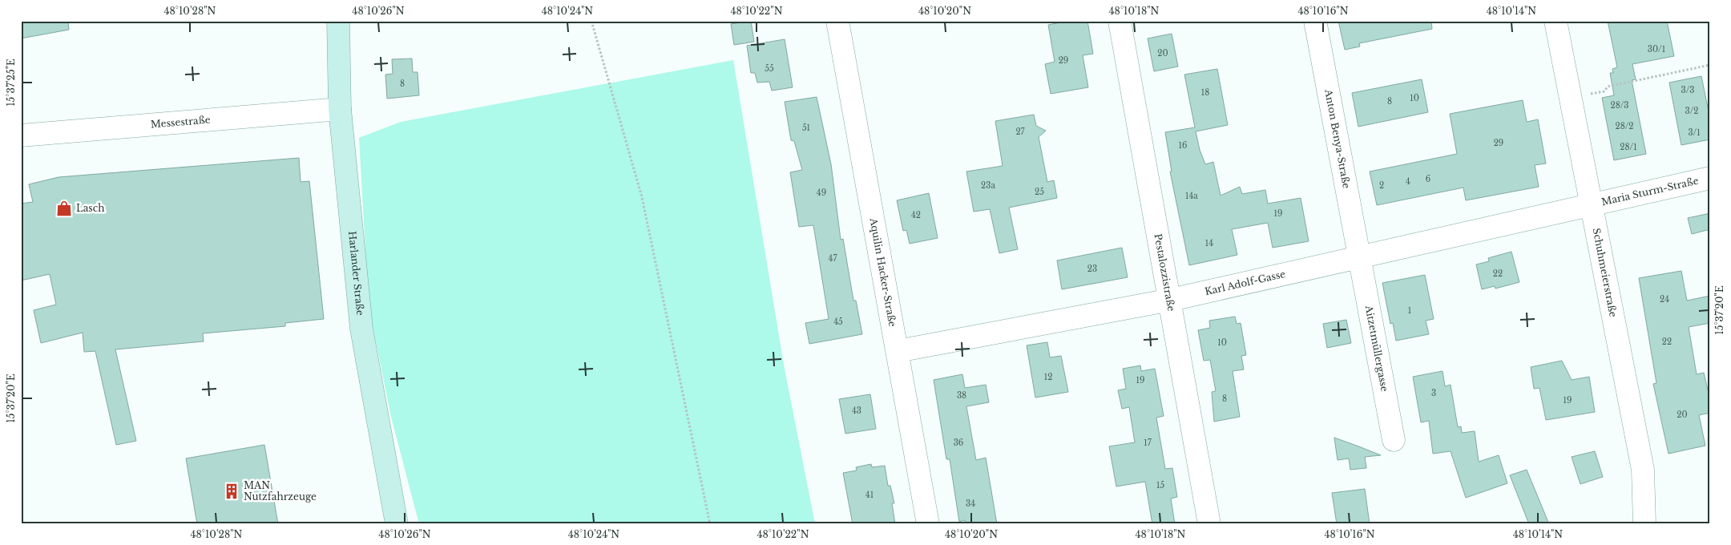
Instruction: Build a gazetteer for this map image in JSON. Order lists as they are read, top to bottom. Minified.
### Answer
{"streets":{"main road":["Harlander Straße"],"street":["Messestraße","Anton Benya-Straße","Maria Sturm-Straße","Aquilin Hacker-Straße","Pestalozzistraße","Schuhmeierstraße","Karl Adolf-Gasse","Aitzetmüllergasse"]},"crossings":[["Messestraße","Harlander Straße"],["Anton Benya-Straße","Karl Adolf-Gasse"],["Anton Benya-Straße","Aitzetmüllergasse"],["Maria Sturm-Straße","Schuhmeierstraße"],["Maria Sturm-Straße","Karl Adolf-Gasse"],["Aquilin Hacker-Straße","Karl Adolf-Gasse"],["Pestalozzistraße","Karl Adolf-Gasse"],["Schuhmeierstraße","Karl Adolf-Gasse"],["Karl Adolf-Gasse","Aitzetmüllergasse"]],"places":{"shop":["Lasch"],"building":["MAN Nutzfahrzeuge"]},"house_numbers":["30/1","20","29","55","8","3/3","18","10","8","28/3","3/2","28/2","51","27","3/1","29","16","28/1","6","4","23a","2","25","49","14a","19","42","14","47","23","22","24","1","45","22","10","12","19","3","38","8","19","43","20","36","17","15","41","34"],"coordinates":["48°10'28\"N","48°10'26\"N","48°10'24\"N","48°10'22\"N","48°10'20\"N","48°10'18\"N","48°10'16\"N","48°10'14\"N","15°37'25\"E","15°37'20\"E"]}
